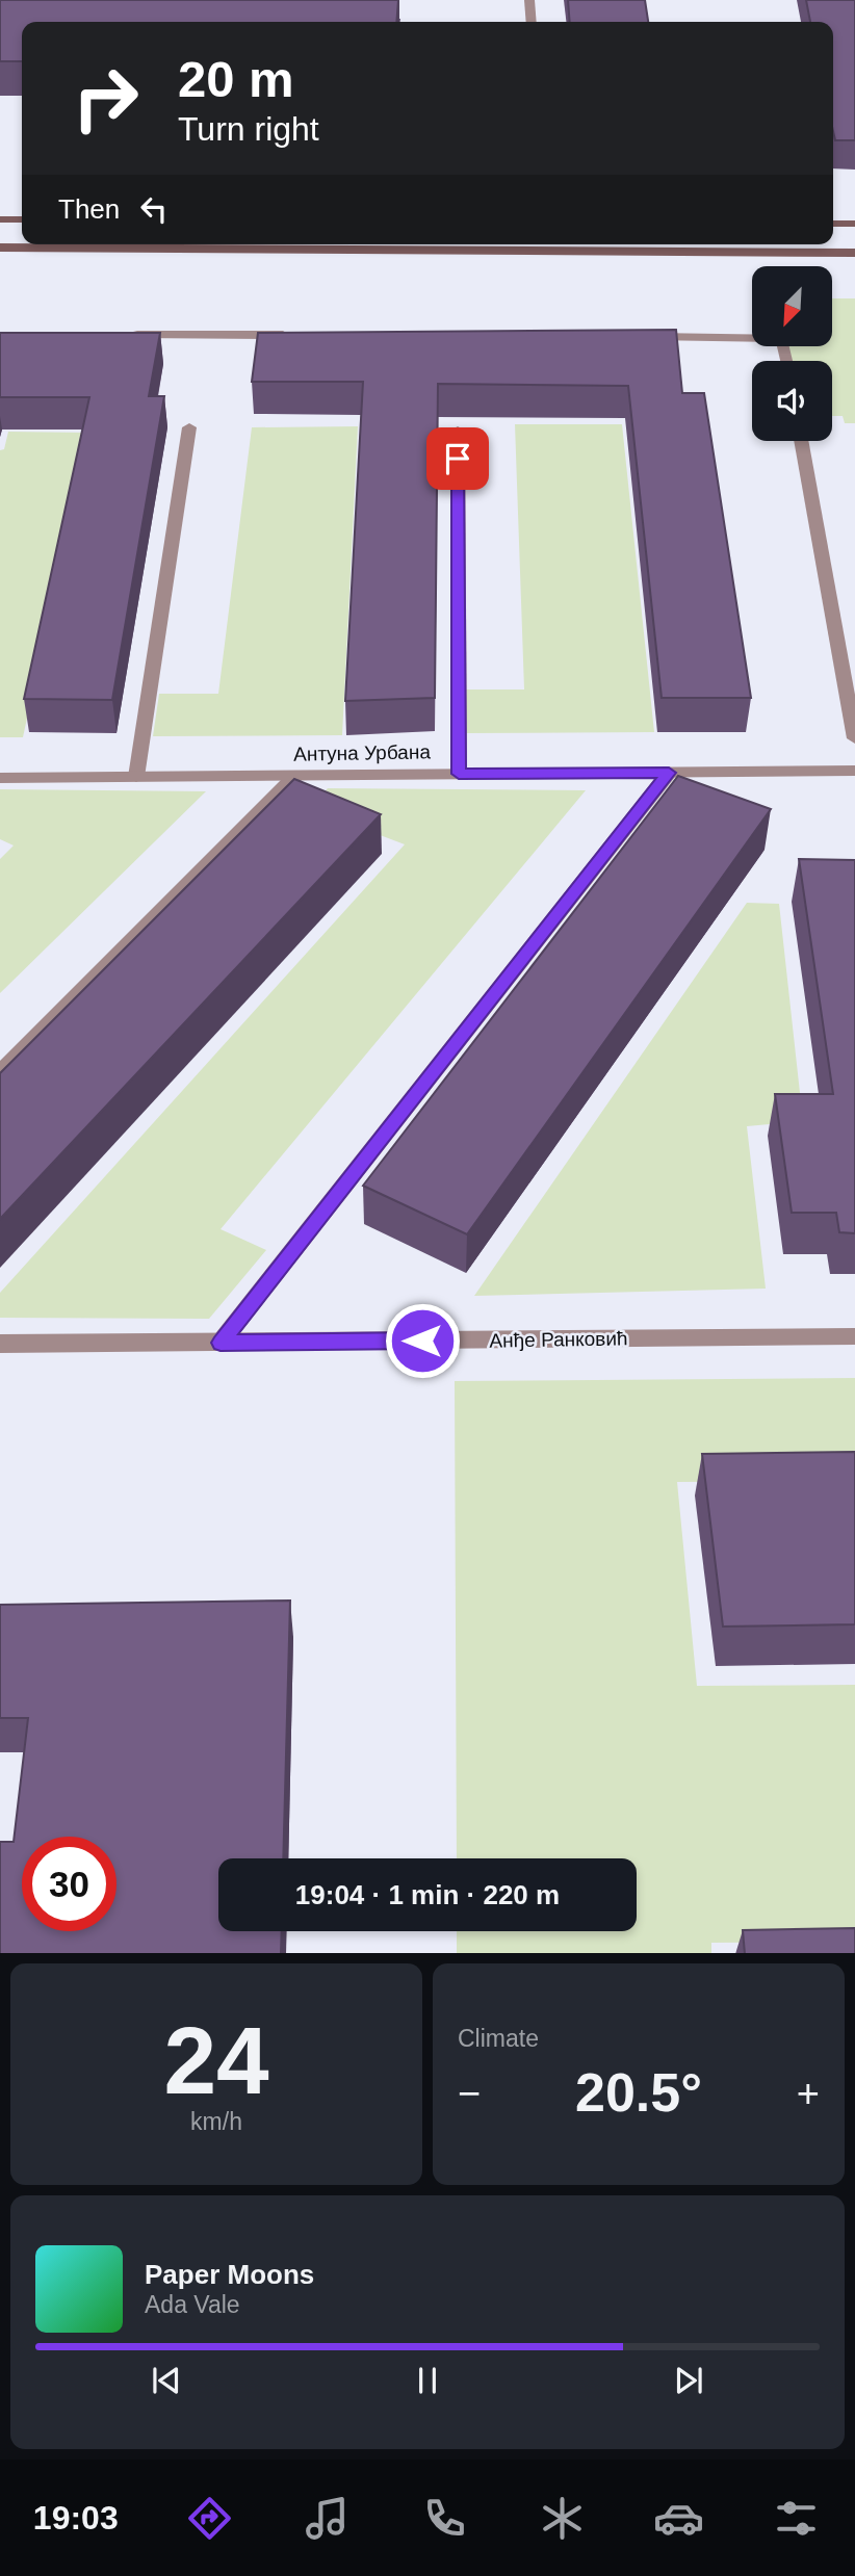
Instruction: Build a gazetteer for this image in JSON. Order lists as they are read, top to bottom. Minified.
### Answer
{"streets":{"street":["Антуна Урбана","Анђе Ранковић"]},"north":"bottom left","page":{"turn":["20 m","Turn right"],"then":"Then","limit":"30","trip":"19:04 · 1 min · 220 m","tile":[["24","km/h"],"Climate"],"heat":["−","20.5°","+"],"song":["Paper Moons","Ada Vale"],"tabs":"19:03"}}
